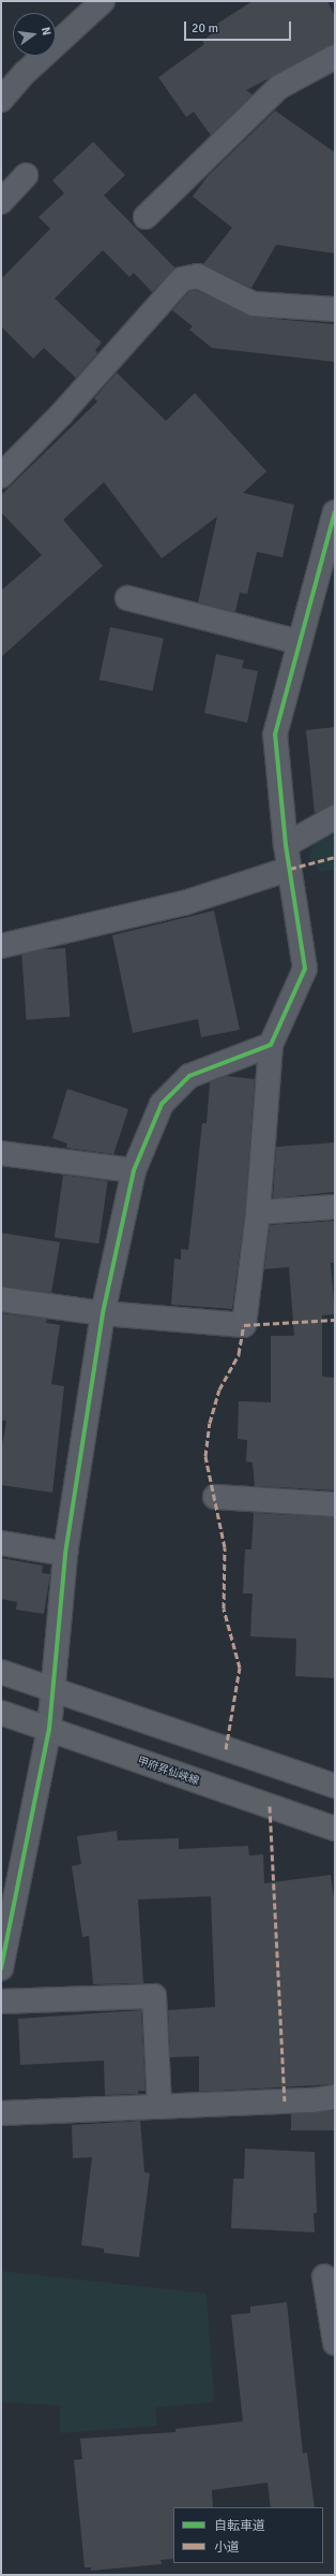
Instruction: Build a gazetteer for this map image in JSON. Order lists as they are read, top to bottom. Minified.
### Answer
{"streets":{"main road":["甲府昇仙峡線"]},"legend":["自転車道","小道"],"scale_bar":"20 m","north":"right"}
